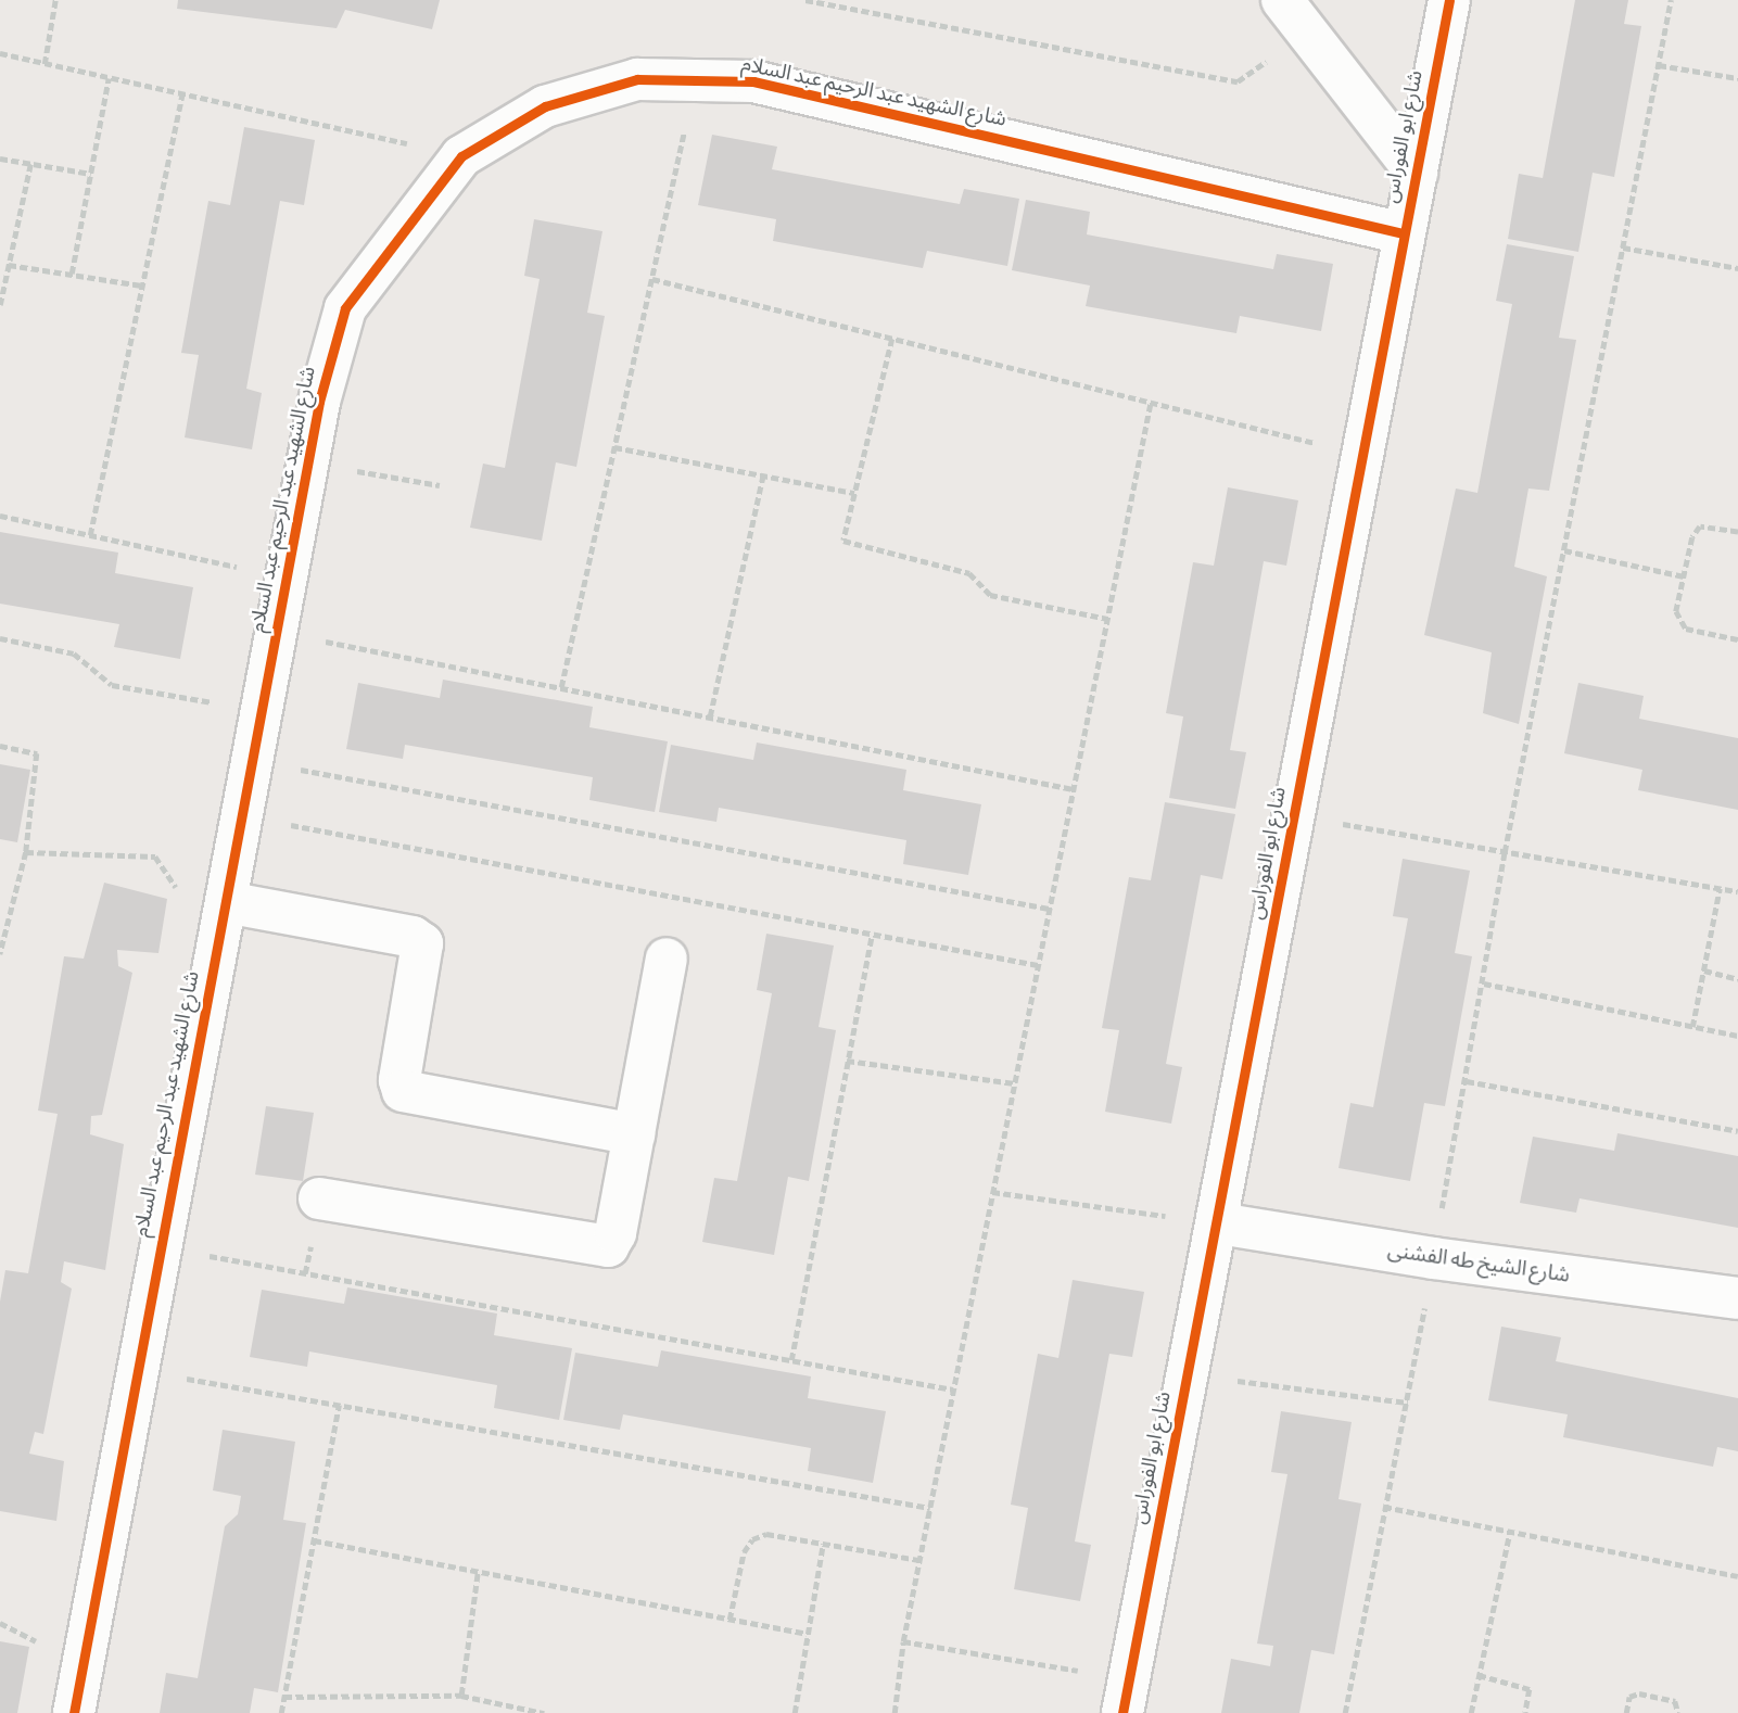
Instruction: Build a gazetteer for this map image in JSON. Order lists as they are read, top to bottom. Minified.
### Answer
{"streets":{"street":["شارع الشهيد عبد الرحيم عبد السلام","شارع ابو الفوراس","شارع الشيخ طه الفشنى"]},"crossings":[["شارع الشهيد عبد الرحيم عبد السلام","شارع ابو الفوراس"],["شارع ابو الفوراس","شارع الشيخ طه الفشنى"]]}
